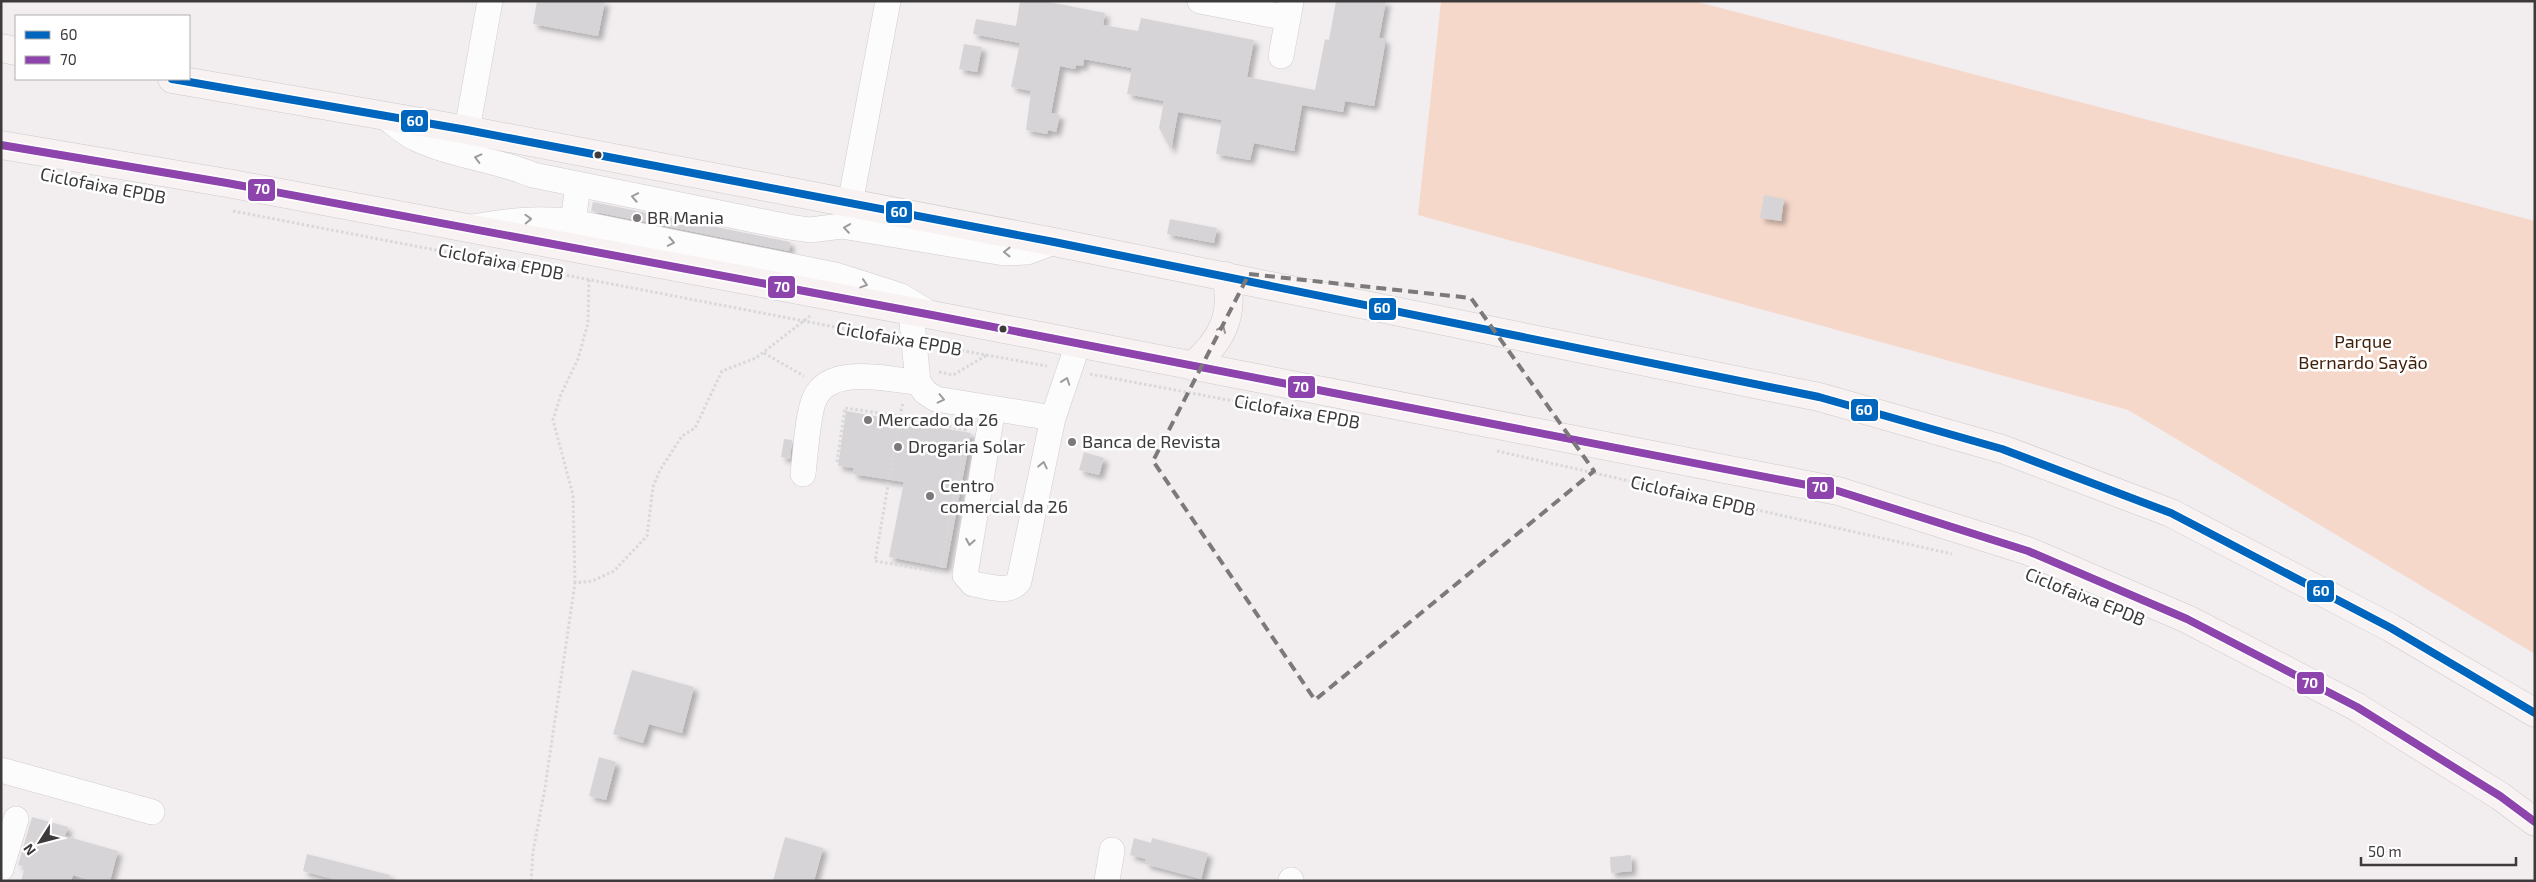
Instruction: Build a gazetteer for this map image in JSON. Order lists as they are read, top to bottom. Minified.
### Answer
{"streets":{"path":["Ciclofaixa EPDB"]},"parks":["Parque Bernardo Sayão"],"places":["BR Mania","Mercado da 26","Banca de Revista","Drogaria Solar","Centro comercial da 26"],"lines":["transit line 60","transit line 70"],"legend":["60","70"],"scale_bar":"50 m","north":"bottom left"}
